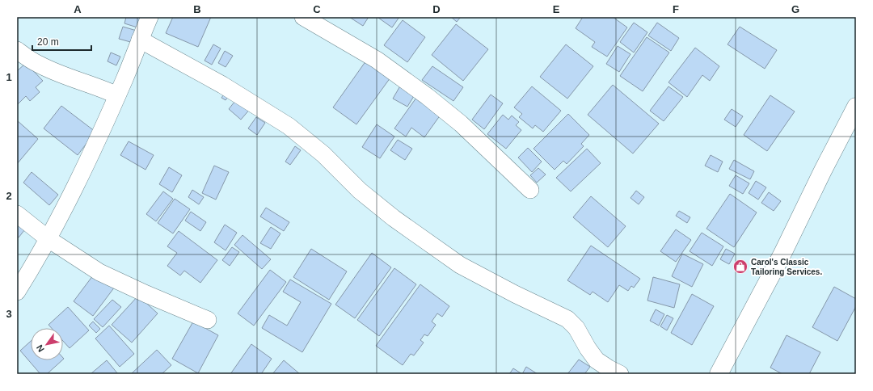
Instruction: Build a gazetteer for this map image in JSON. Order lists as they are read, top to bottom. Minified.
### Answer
{"places":{"shop":["Carol's Classic Tailoring Services."]},"scale_bar":"20 m","north":"bottom left","grid":{"columns":["A","B","C","D","E","F","G"],"rows":["1","2","3"]}}
